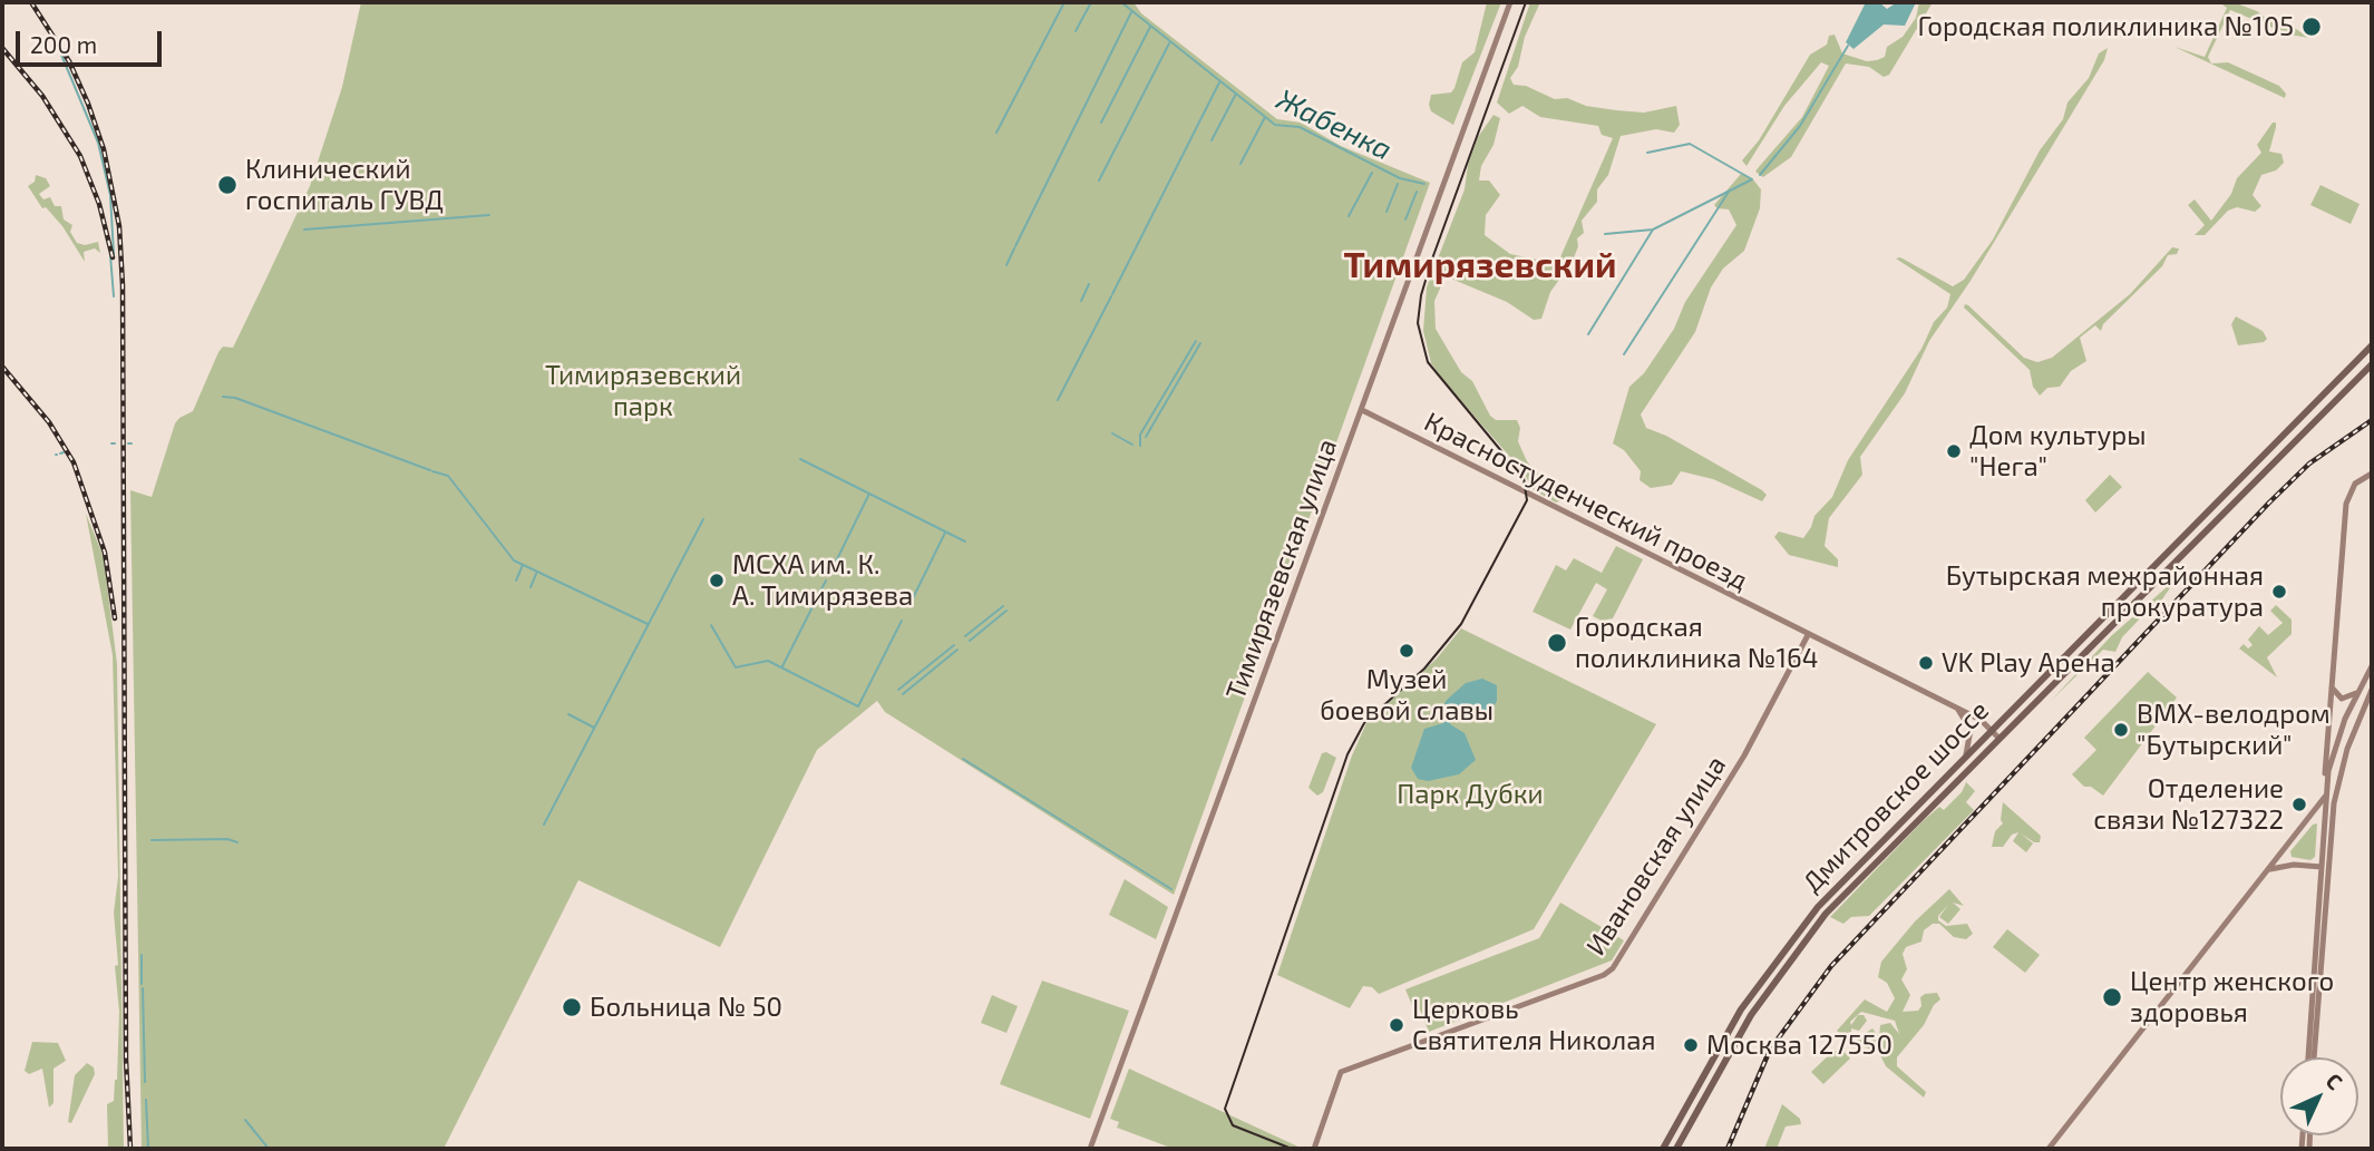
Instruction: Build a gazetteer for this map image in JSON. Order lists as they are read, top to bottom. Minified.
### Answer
{"streets":{"main road":["Дмитровское шоссе"],"street":["Красностуденческий проезд","Тимирязевская улица","Ивановская улица"]},"crossings":[["Красностуденческий проезд","Тимирязевская улица"],["Красностуденческий проезд","Дмитровское шоссе"],["Красностуденческий проезд","Ивановская улица"]],"districts":["Тимирязевский"],"water":["Жабенка"],"parks":["Тимирязевский парк","Парк Дубки"],"places":["Городская поликлиника №105","Клинический госпиталь ГУВД","Дом культуры \"Нега\"","МСХА им. К. А. Тимирязева","Бутырская межрайонная прокуратура","Городская поликлиника №164","Музей боевой славы","VK Play Арена","BMX-велодром \"Бутырский\"","Отделение связи №127322","Центр женского здоровья","Больница № 50","Церковь Святителя Николая","Москва 127550"],"scale_bar":"200 m","north":"top right"}
